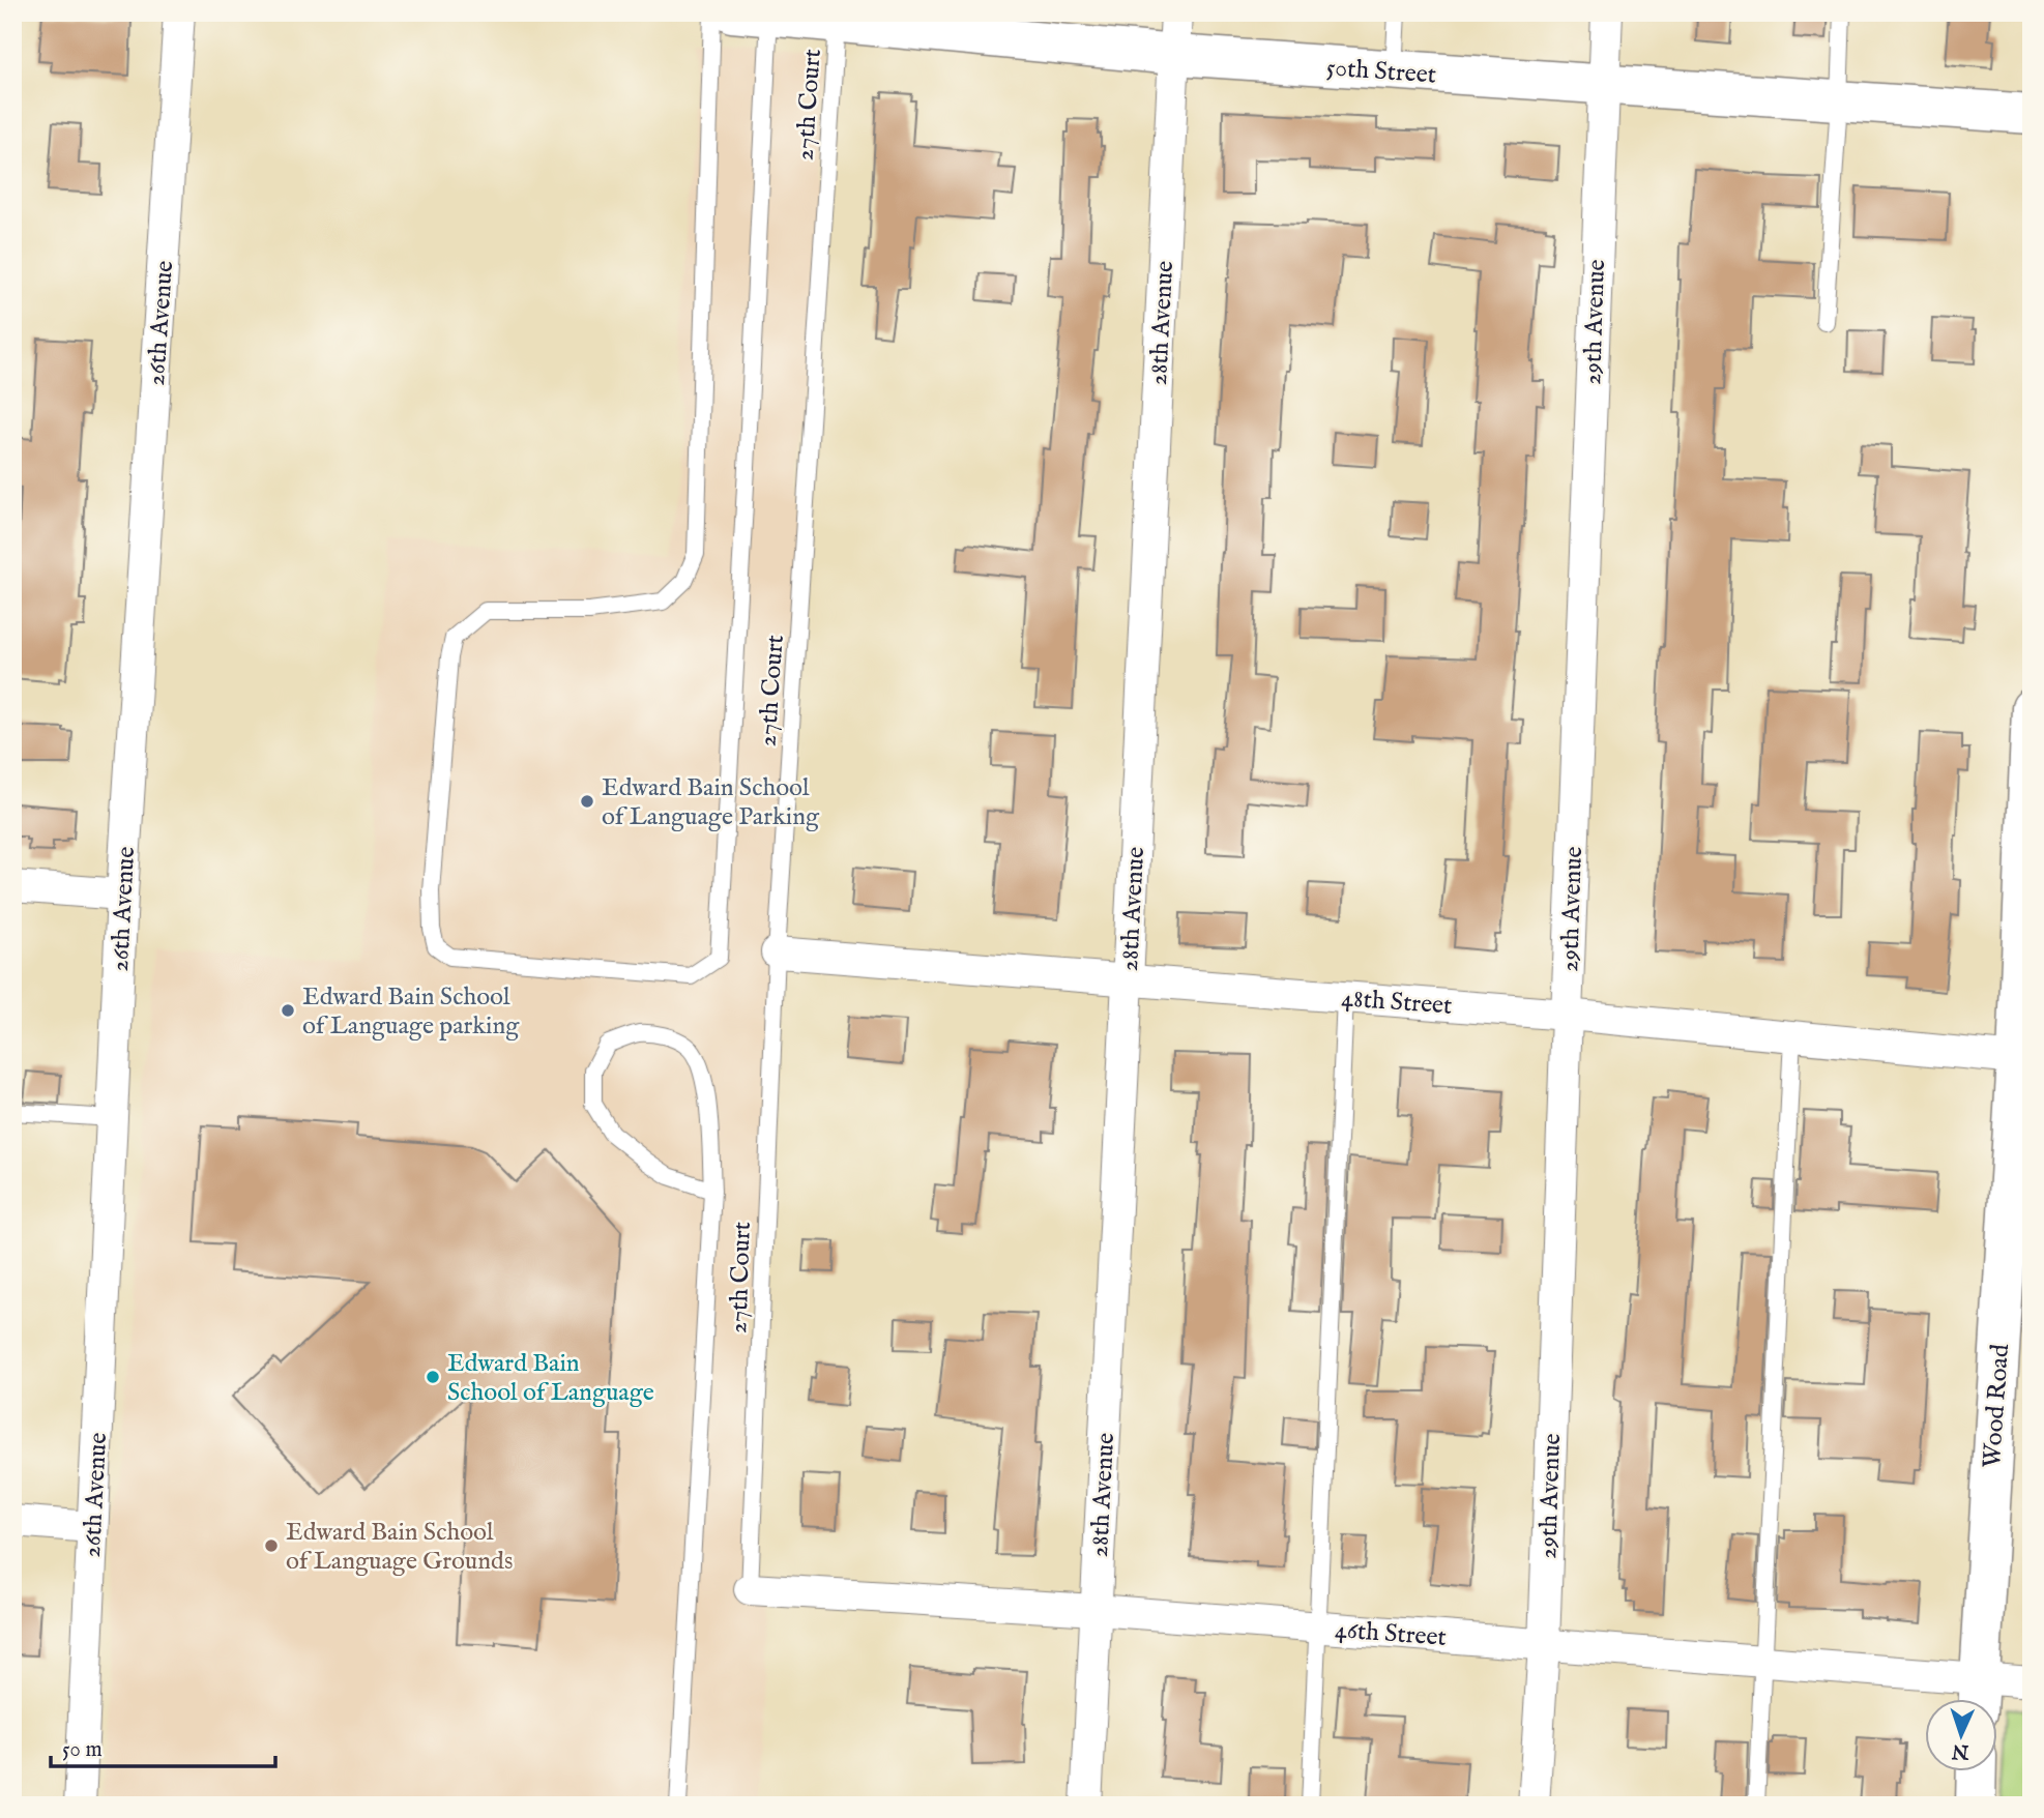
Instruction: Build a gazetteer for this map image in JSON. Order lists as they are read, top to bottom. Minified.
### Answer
{"streets":{"street":["50th Street","29th Avenue","26th Avenue","28th Avenue","48th Street","Wood Road","46th Street"],"lane":["27th Court"]},"crossings":[["50th Street","27th Court"],["50th Street","29th Avenue"],["50th Street","28th Avenue"],["27th Court","48th Street"],["27th Court","46th Street"],["29th Avenue","48th Street"],["29th Avenue","46th Street"],["28th Avenue","48th Street"],["28th Avenue","46th Street"],["48th Street","Wood Road"],["Wood Road","46th Street"]],"places":["Edward Bain School of Language Parking","Edward Bain School of Language parking","Edward Bain School of Language","Edward Bain School of Language Grounds"],"scale_bar":"50 m","north":"bottom"}
